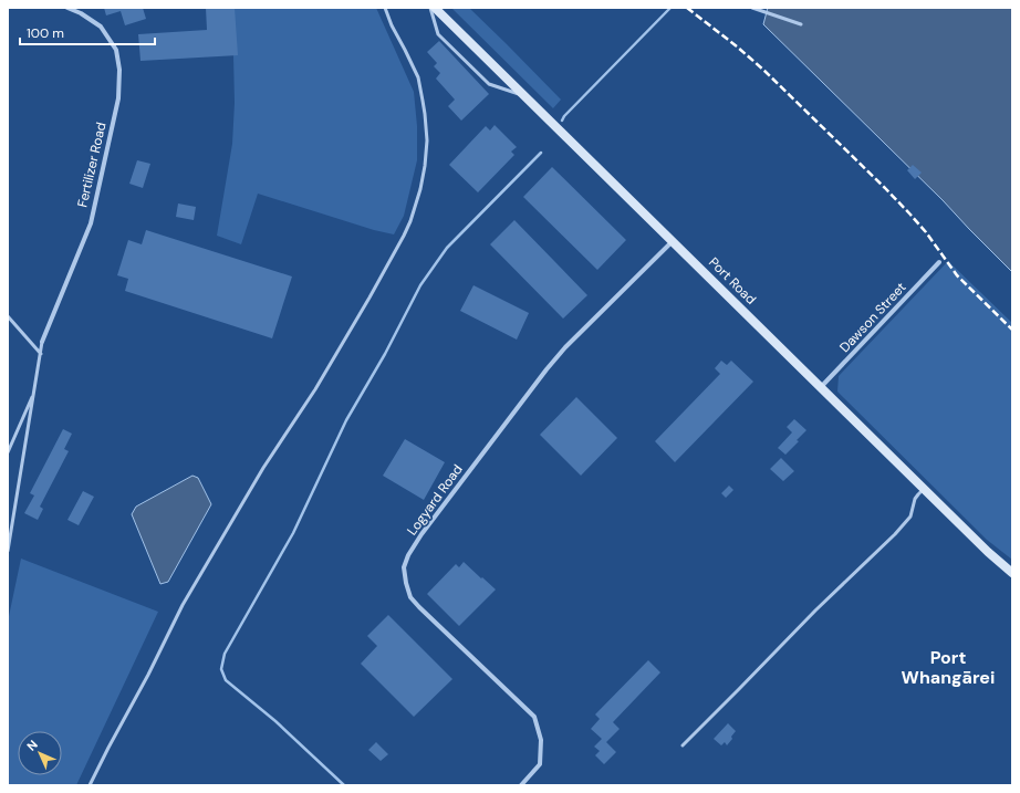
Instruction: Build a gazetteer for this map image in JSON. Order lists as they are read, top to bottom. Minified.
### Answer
{"streets":{"main road":["Port Road"],"street":["Fertilizer Road","Dawson Street","Logyard Road"]},"crossings":[["Port Road","Dawson Street"],["Port Road","Logyard Road"]],"districts":["Port Whangārei"],"scale_bar":"100 m","north":"top left"}
